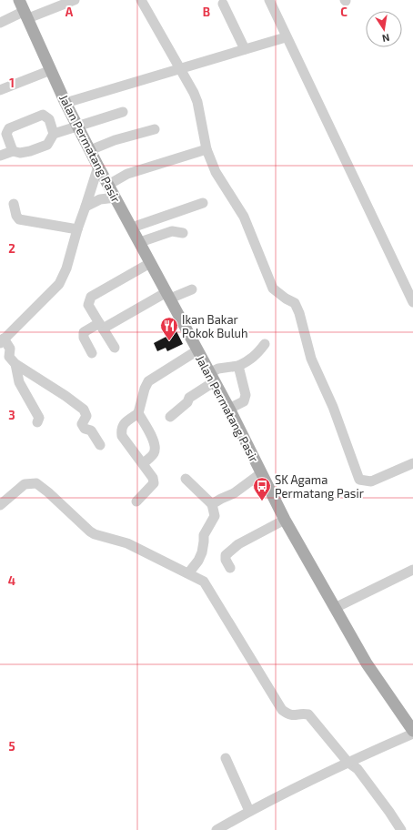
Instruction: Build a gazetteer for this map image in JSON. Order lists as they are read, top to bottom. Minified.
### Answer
{"streets":{"main road":["Jalan Permatang Pasir"]},"places":{"restaurant":["Ikan Bakar Pokok Buluh"],"bus stop":["SK Agama Permatang Pasir"]},"north":"bottom","grid":{"columns":["A","B","C"],"rows":["1","2","3","4","5"]}}
